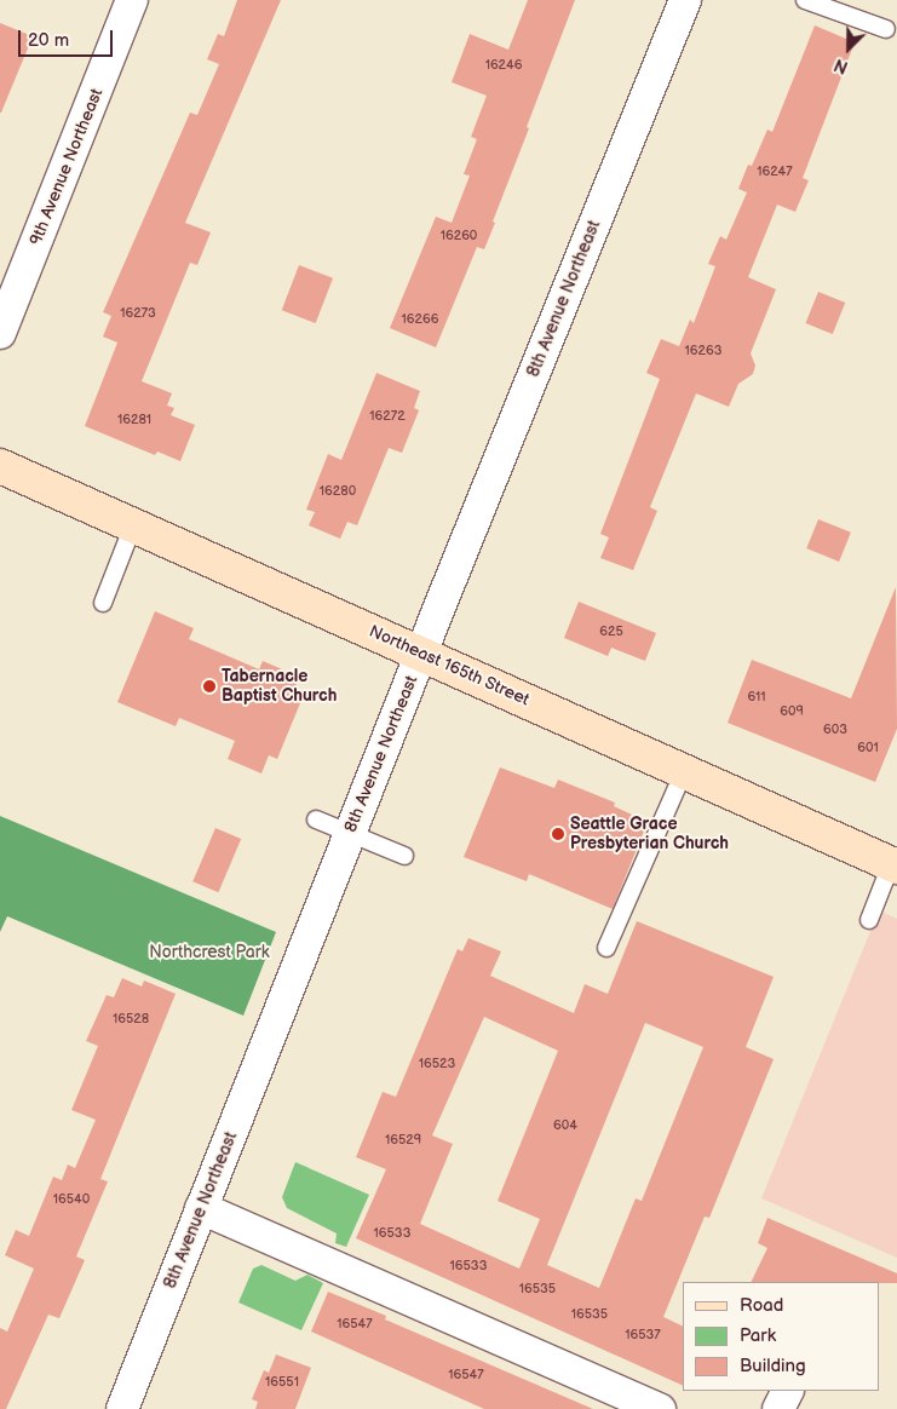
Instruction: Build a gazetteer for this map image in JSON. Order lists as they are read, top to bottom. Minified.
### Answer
{"streets":{"street":["9th Avenue Northeast","8th Avenue Northeast","Northeast 165th Street"]},"crossings":[["8th Avenue Northeast","Northeast 165th Street"]],"parks":["Northcrest Park"],"places":["Tabernacle Baptist Church","Seattle Grace Presbyterian Church"],"house_numbers":["16246","16247","16260","16273","16266","16263","16272","16281","16280","625","611","609","603","601","16528","16523","604","16529","16540","16533","16533","16535","16535","16547","16537","16547","16551"],"legend":["Road","Park","Building"],"scale_bar":"20 m","north":"bottom left"}
